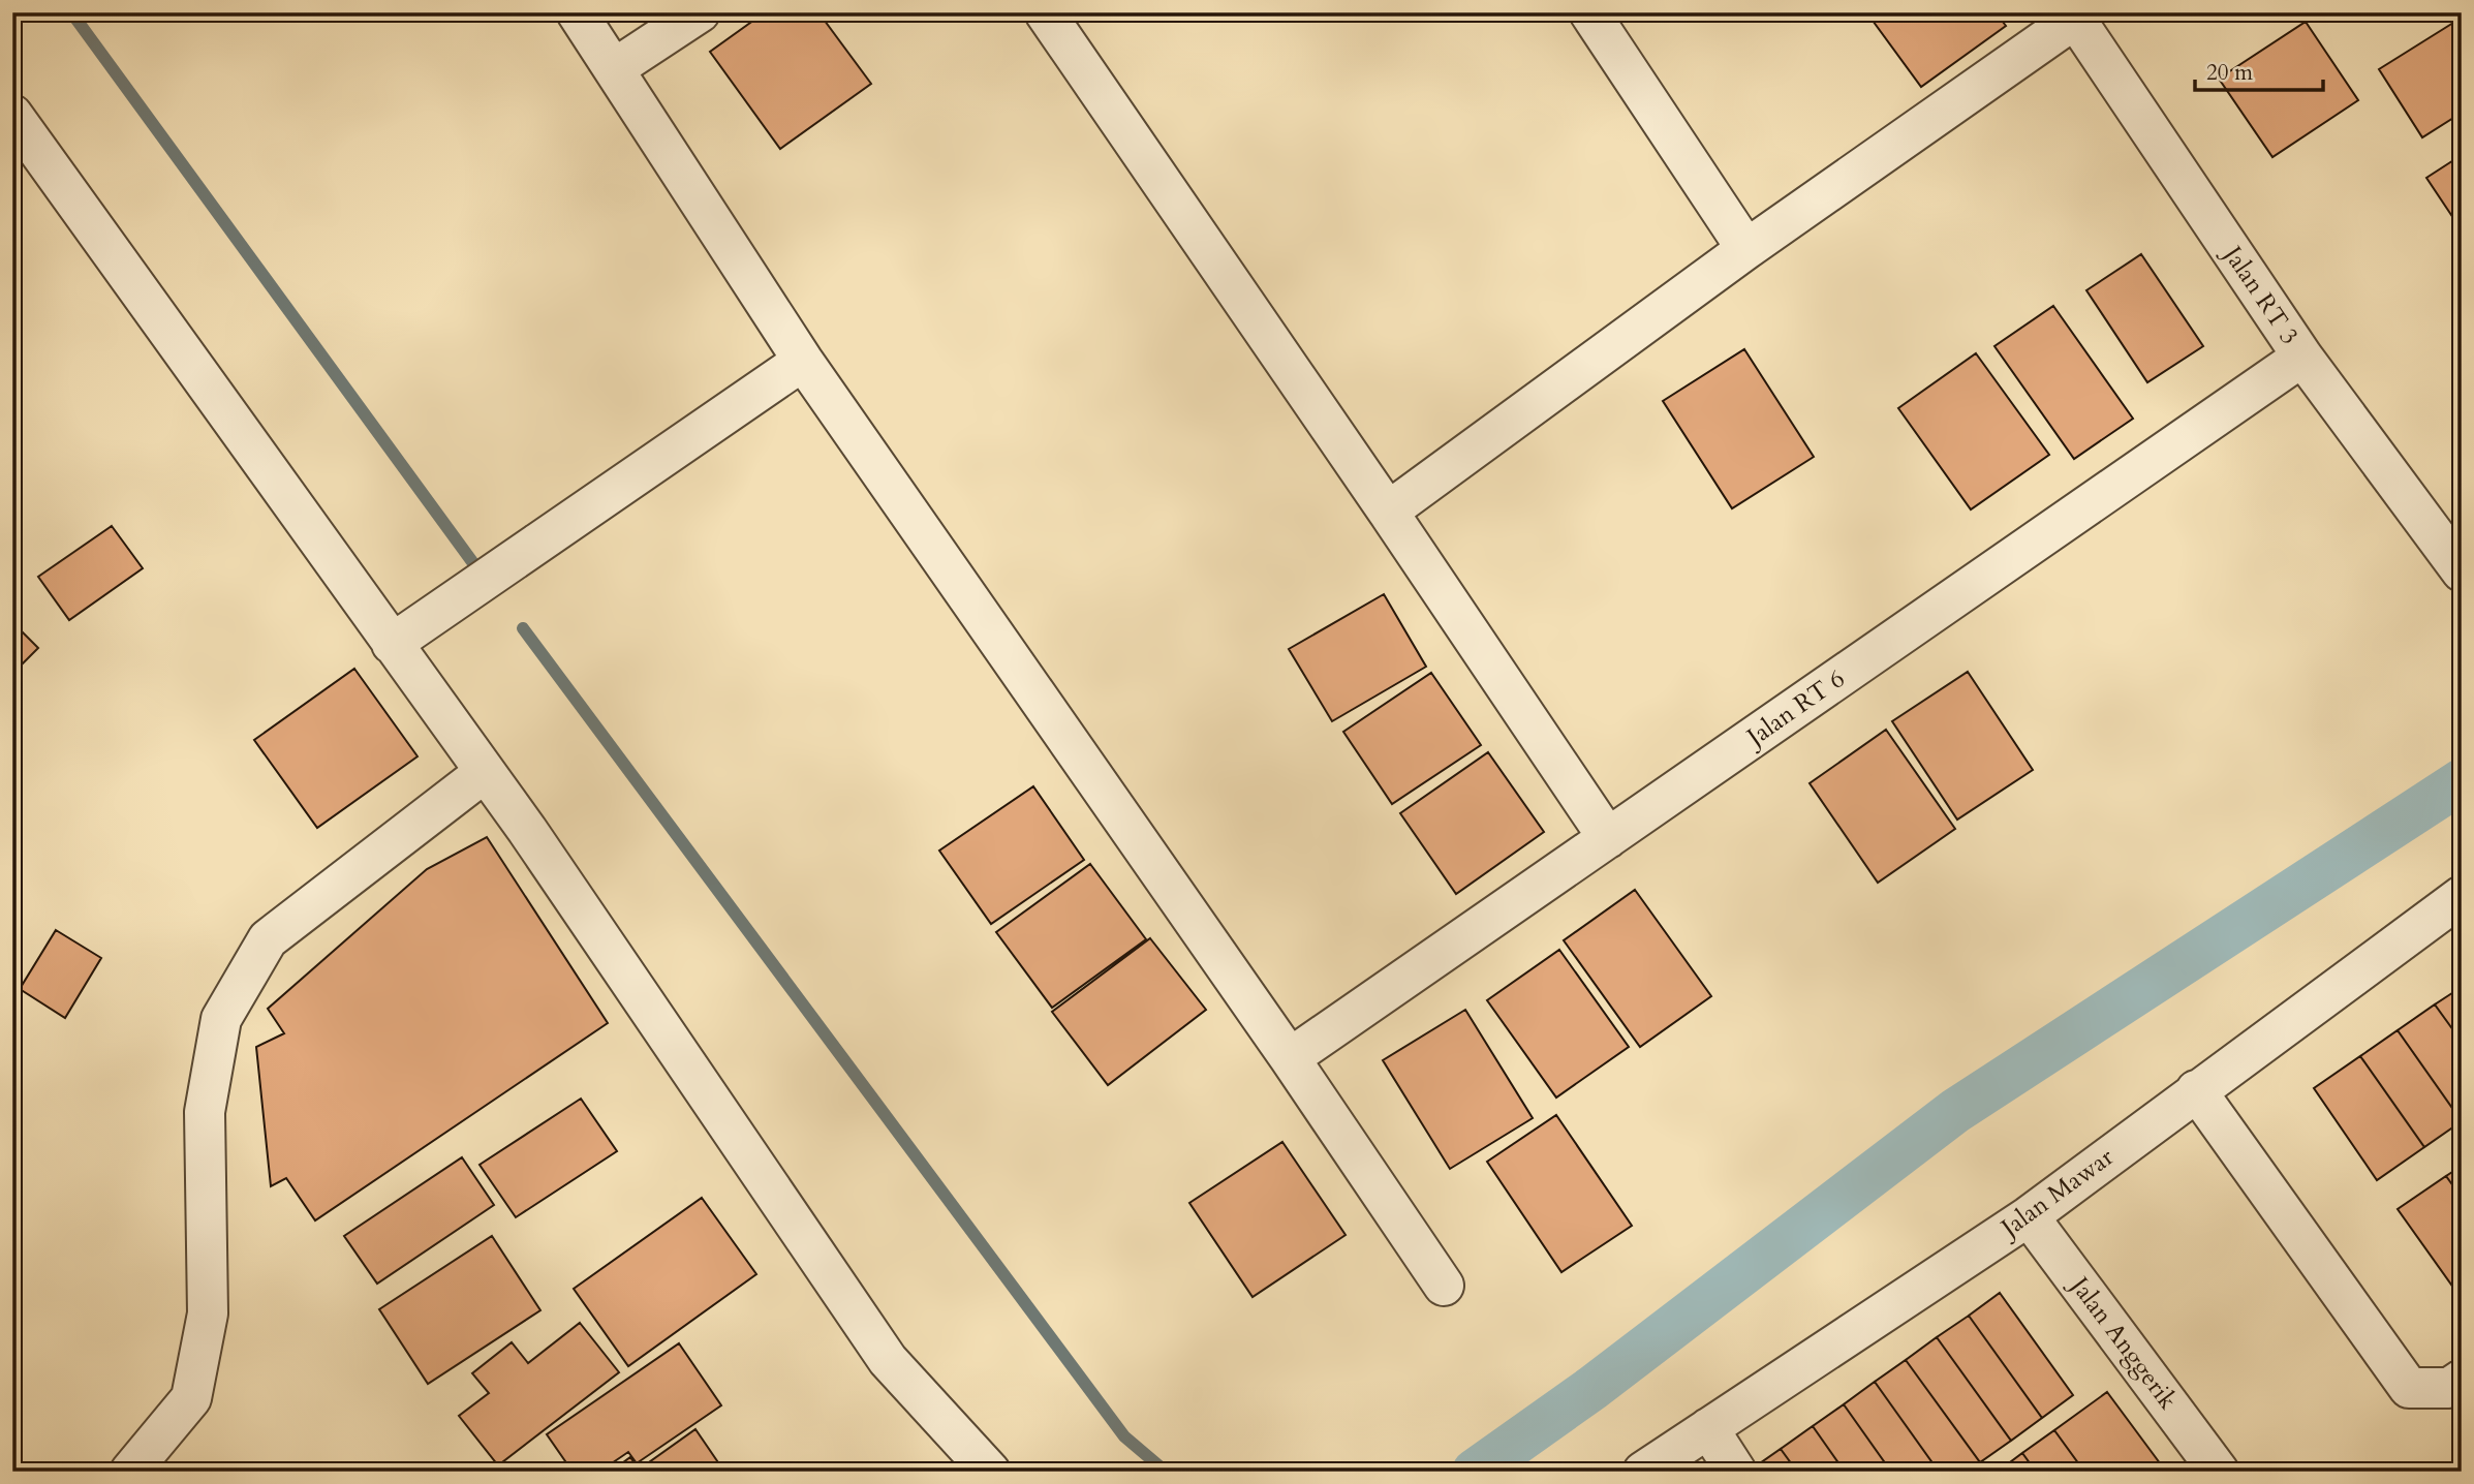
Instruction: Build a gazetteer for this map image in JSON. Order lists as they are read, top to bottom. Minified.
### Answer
{"streets":{"street":["Jalan RT 3","Jalan RT 6","Jalan Mawar","Jalan Anggerik"]},"crossings":[["Jalan RT 3","Jalan RT 6"],["Jalan Mawar","Jalan Anggerik"]],"scale_bar":"20 m"}
